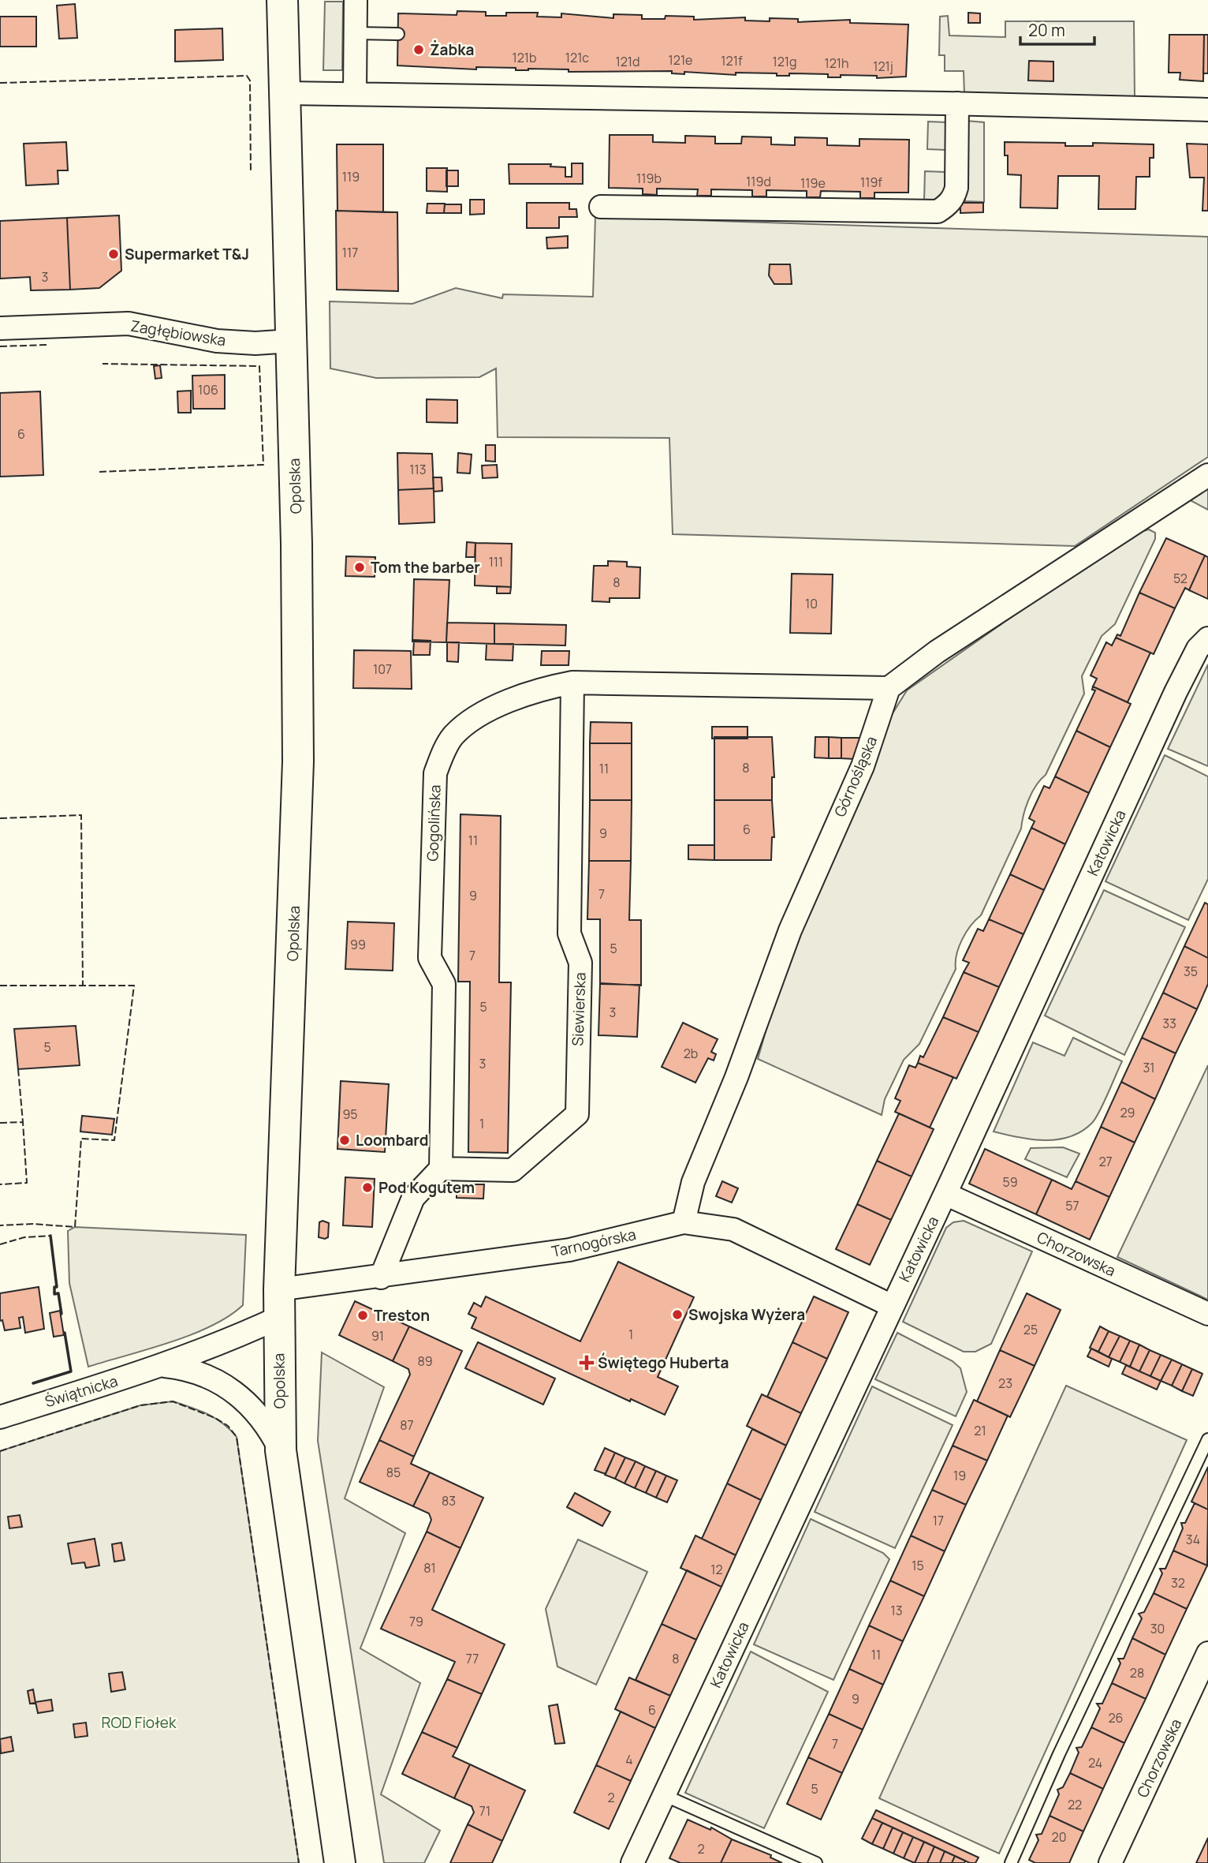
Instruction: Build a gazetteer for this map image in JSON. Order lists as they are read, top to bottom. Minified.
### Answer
{"streets":{"main road":["Opolska"],"street":["Zagłębiowska","Górnośląska","Gogolińska","Katowicka","Siewierska","Tarnogórska","Chorzowska","Świątnicka"]},"crossings":[["Zagłębiowska","Opolska"],["Opolska","Tarnogórska"],["Opolska","Świątnicka"],["Górnośląska","Gogolińska"],["Górnośląska","Tarnogórska"],["Gogolińska","Siewierska"],["Katowicka","Tarnogórska"],["Katowicka","Chorzowska"],["Tarnogórska","Świątnicka"]],"parks":["ROD Fiołek"],"places":{"other":["Żabka","Supermarket T&J","Tom the barber","Loombard","Pod Kogutem","Swojska Wyżera","Treston"],"health":["Świętego Huberta"]},"house_numbers":["121b","121c","121e","121f","121d","121g","121h","121j","119","119b","119d","119f","119e","117","3","106","6","113","111","52","8","10","107","8","11","6","9","11","7","9","99","5","7","35","5","3","33","5","2b","3","31","29","95","1","27","59","57","25","1","91","89","23","87","21","85","19","83","17","34","15","81","12","32","13","79","30","11","77","8","28","9","6","26","7","4","24","5","2","22","71","20","2"],"scale_bar":"20 m"}
